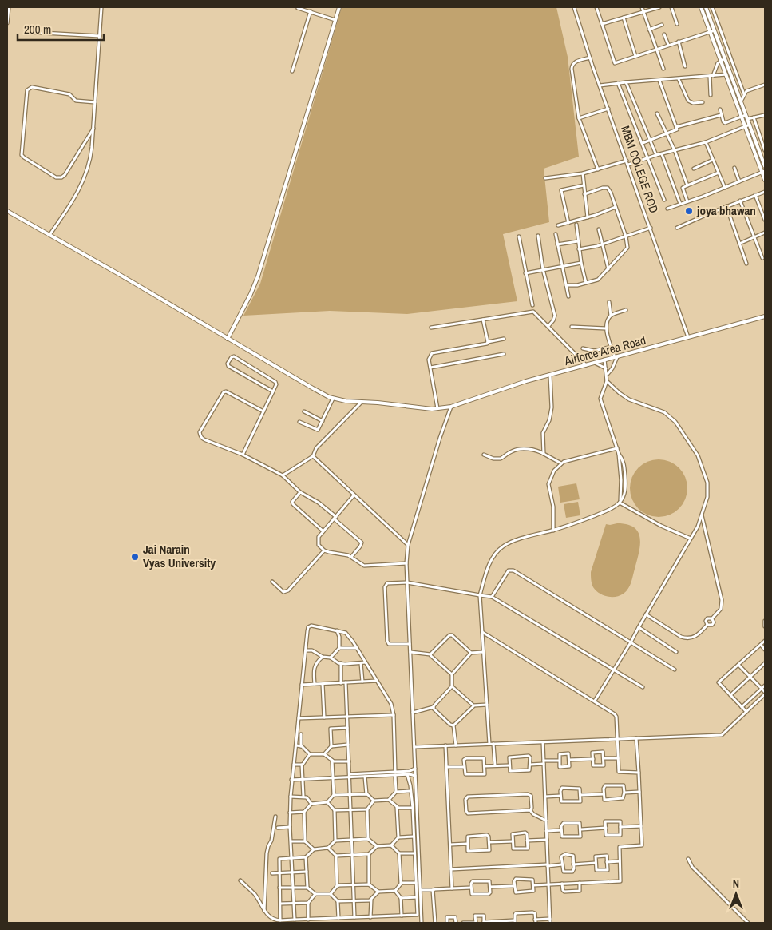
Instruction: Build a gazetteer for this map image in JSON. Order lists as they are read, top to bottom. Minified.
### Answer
{"streets":{"street":["MBM COLEGE ROD","Airforce Area Road"]},"crossings":[["MBM COLEGE ROD","Airforce Area Road"]],"places":["joya bhawan","Jai Narain Vyas University"],"scale_bar":"200 m","north":"top"}
